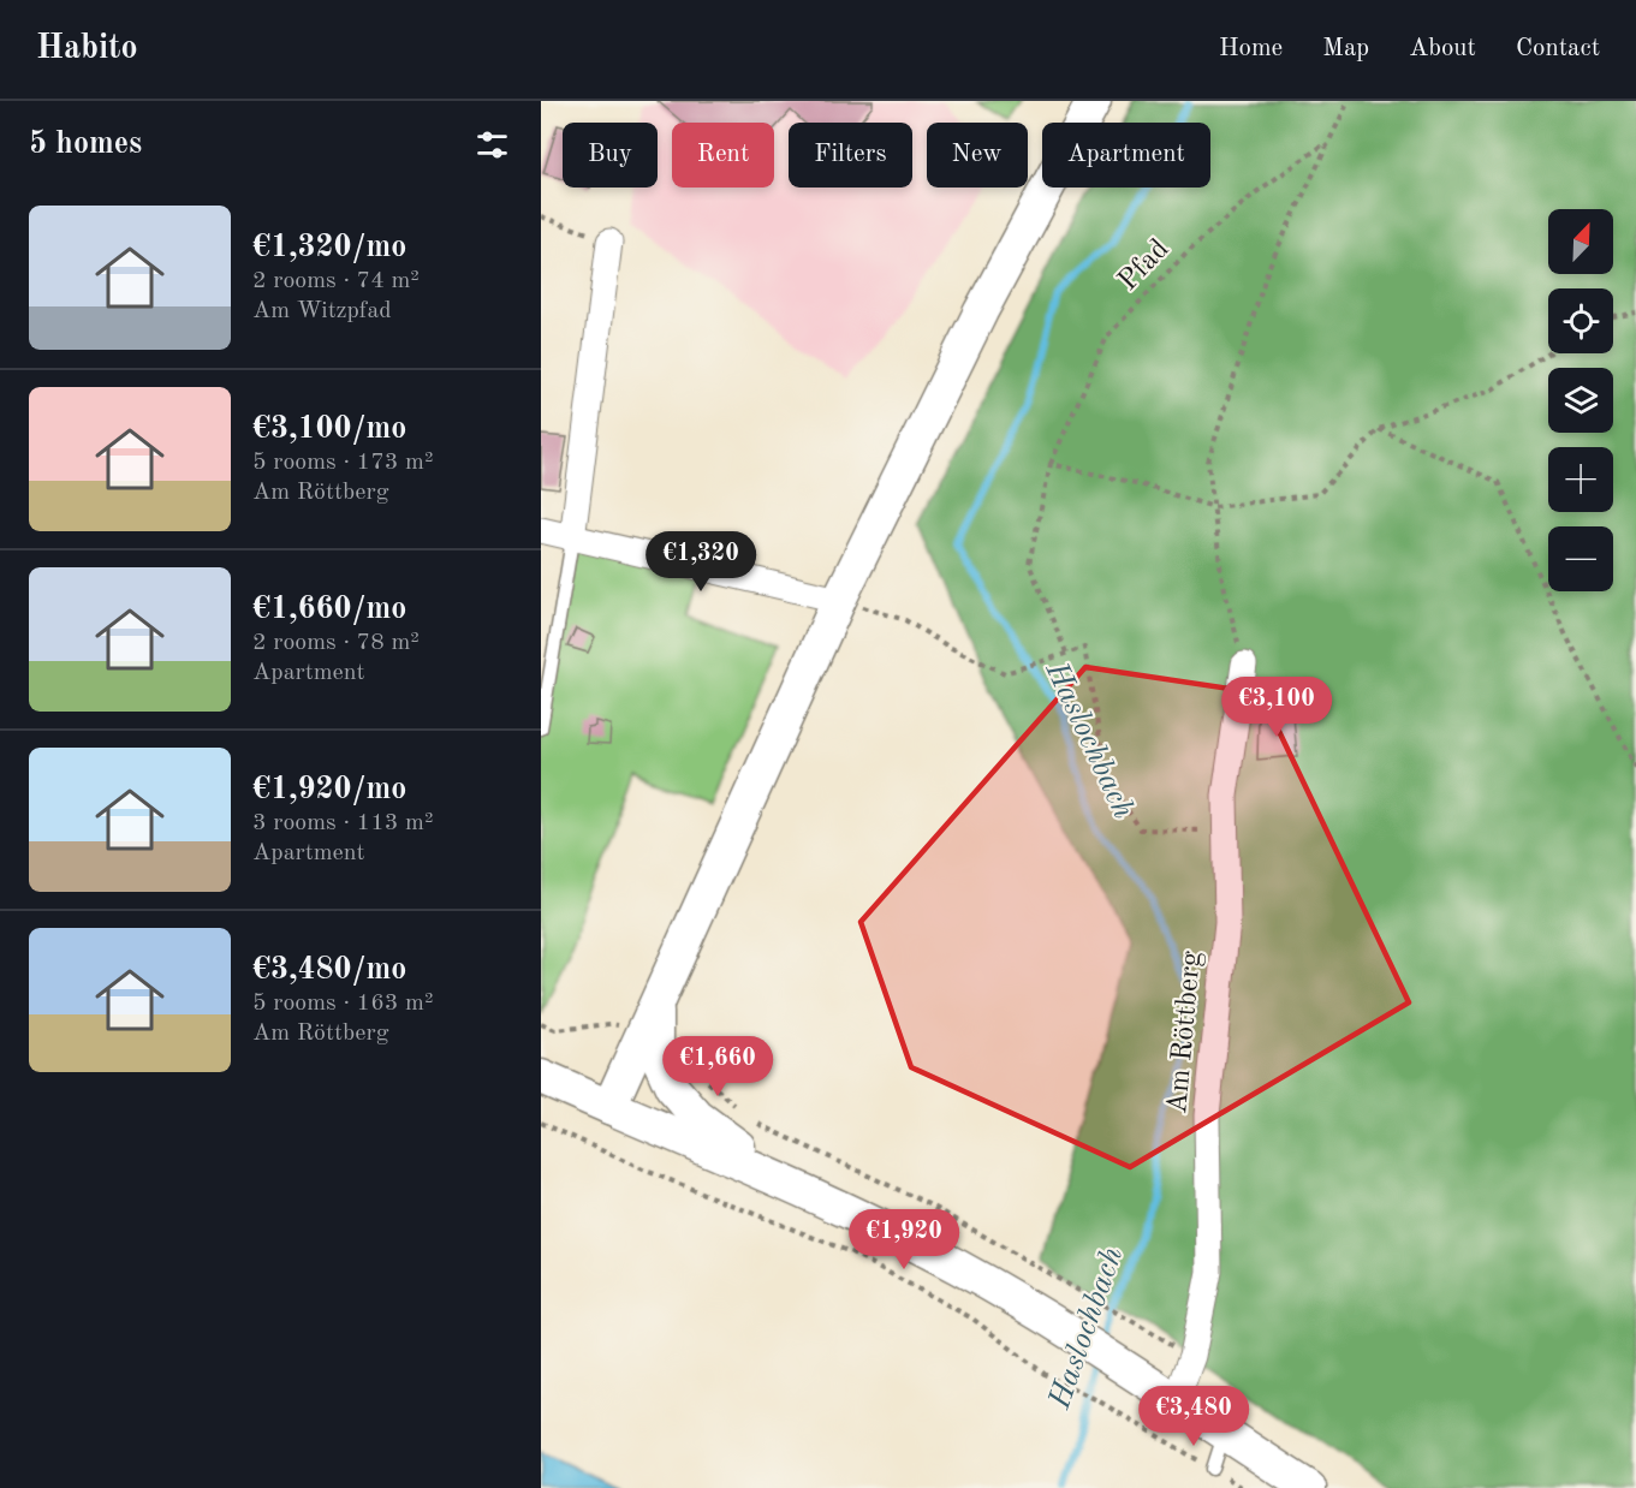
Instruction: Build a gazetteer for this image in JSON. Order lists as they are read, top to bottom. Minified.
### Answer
{"streets":{"street":["Am Röttberg"],"path":["Pfad"]},"water":["Haslochbach"],"north":"top right","page":{"header":"Habito","nav":["Home","Map","About","Contact"],"heading":"5 homes","chip":["Buy","Rent","Filters","New","Apartment"],"list":[{"name":"€1,320/mo","note":"2 rooms · 74 m² · Am Witzpfad"},{"name":"€3,100/mo","note":"5 rooms · 173 m² · Am Röttberg"},{"name":"€1,660/mo","note":"2 rooms · 78 m² · Apartment"},{"name":"€1,920/mo","note":"3 rooms · 113 m² · Apartment"},{"name":"€3,480/mo","note":"5 rooms · 163 m² · Am Röttberg"}],"map_buttons":["+","−"],"price":["€1,320","€3,100","€1,660","€1,920","€3,480"]}}
